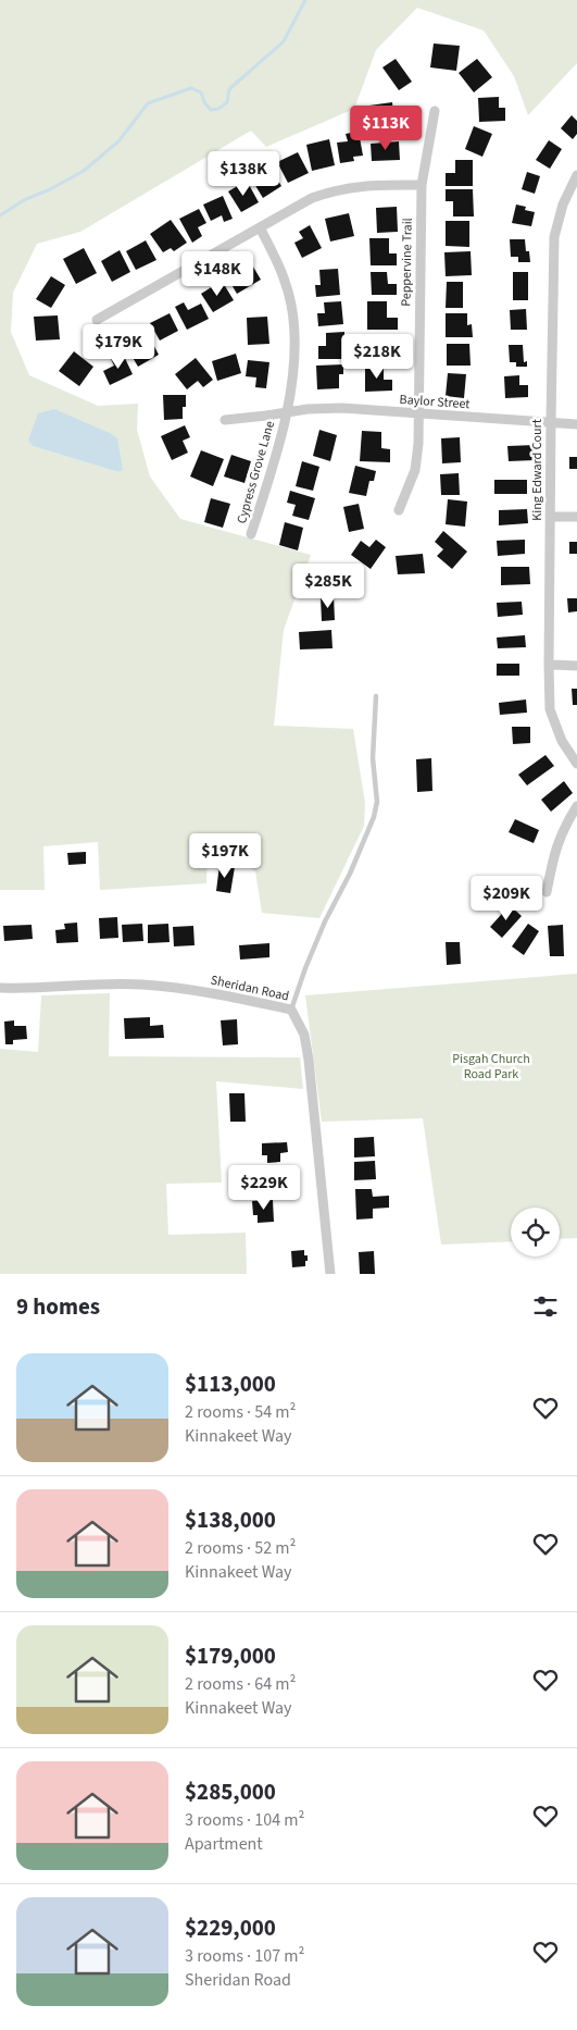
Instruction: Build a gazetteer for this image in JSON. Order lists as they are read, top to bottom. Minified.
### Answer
{"streets":{"street":["Peppervine Trail","Baylor Street","King Edward Court","Cypress Grove Lane","Sheridan Road"]},"crossings":[["Peppervine Trail","Baylor Street"],["Baylor Street","King Edward Court"],["Baylor Street","Cypress Grove Lane"]],"parks":["Pisgah Church Road Park"],"page":{"price":["$113K","$138K","$148K","$179K","$218K","$285K","$197K","$209K","$229K"],"heading":"9 homes","list":[{"name":"$113,000","note":"2 rooms · 54 m² · Kinnakeet Way"},{"name":"$138,000","note":"2 rooms · 52 m² · Kinnakeet Way"},{"name":"$179,000","note":"2 rooms · 64 m² · Kinnakeet Way"},{"name":"$285,000","note":"3 rooms · 104 m² · Apartment"},{"name":"$229,000","note":"3 rooms · 107 m² · Sheridan Road"}]}}
